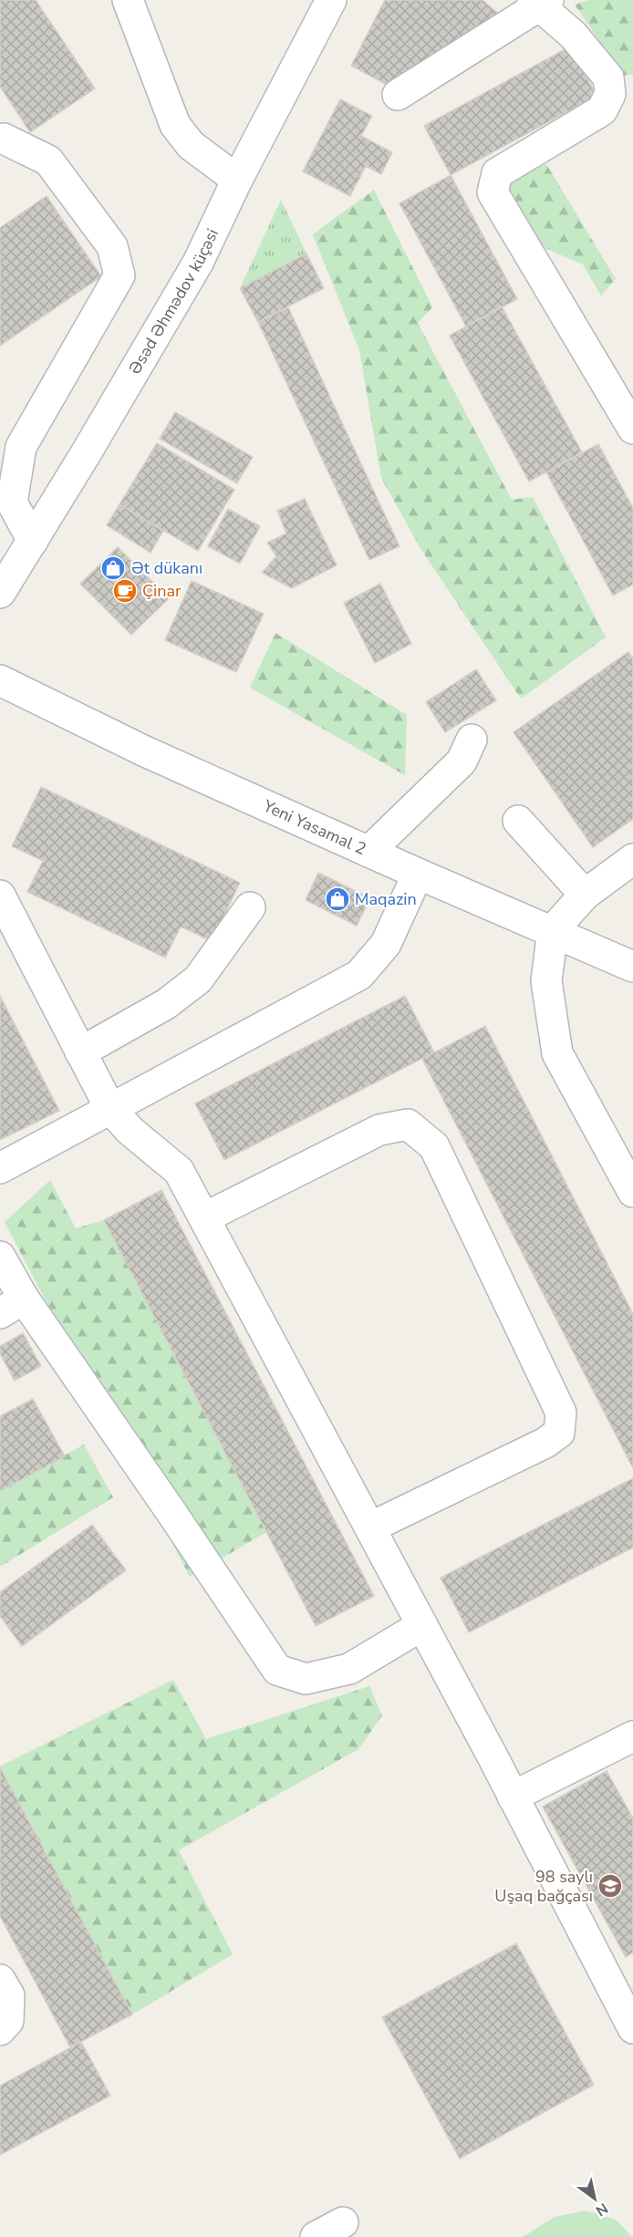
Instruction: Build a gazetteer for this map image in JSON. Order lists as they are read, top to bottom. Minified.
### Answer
{"streets":{"street":["Əsəd Əhmədov küçəsi","Yeni Yasamal 2"]},"places":{"shop":["Ət dükanı","Maqazin"],"cafe":["Çinar"],"school or university":["98 saylı Uşaq bağçası"]},"north":"bottom right"}
